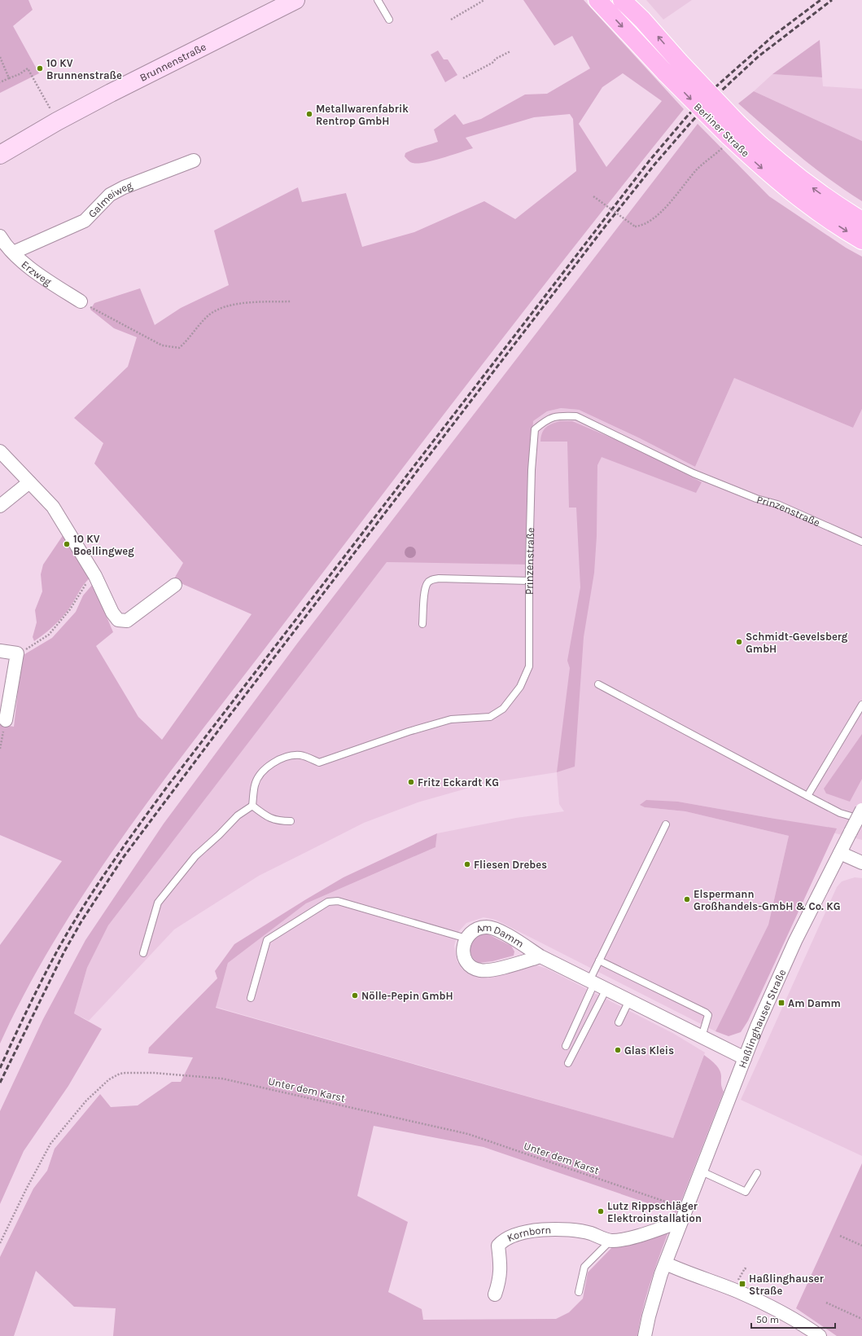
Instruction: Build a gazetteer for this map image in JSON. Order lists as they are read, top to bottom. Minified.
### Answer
{"streets":{"main road":["Brunnenstraße","Berliner Straße"],"street":["Galmeiweg","Erzweg","Am Damm","Haßlinghauser Straße","Kornborn"],"lane":["Prinzenstraße"],"path":["Unter dem Karst"]},"crossings":[["Galmeiweg","Erzweg"],["Am Damm","Haßlinghauser Straße"],["Haßlinghauser Straße","Unter dem Karst"]],"places":{"other":["10 KV Brunnenstraße","Metallwarenfabrik Rentrop GmbH","10 KV Boellingweg","Schmidt-Gevelsberg GmbH","Fritz Eckardt KG","Fliesen Drebes","Elspermann Großhandels-GmbH & Co. KG","Nölle-Pepin GmbH","Glas Kleis","Lutz Rippschläger Elektroinstallation"],"transit":["Am Damm","Haßlinghauser Straße"]},"scale_bar":"50 m"}
